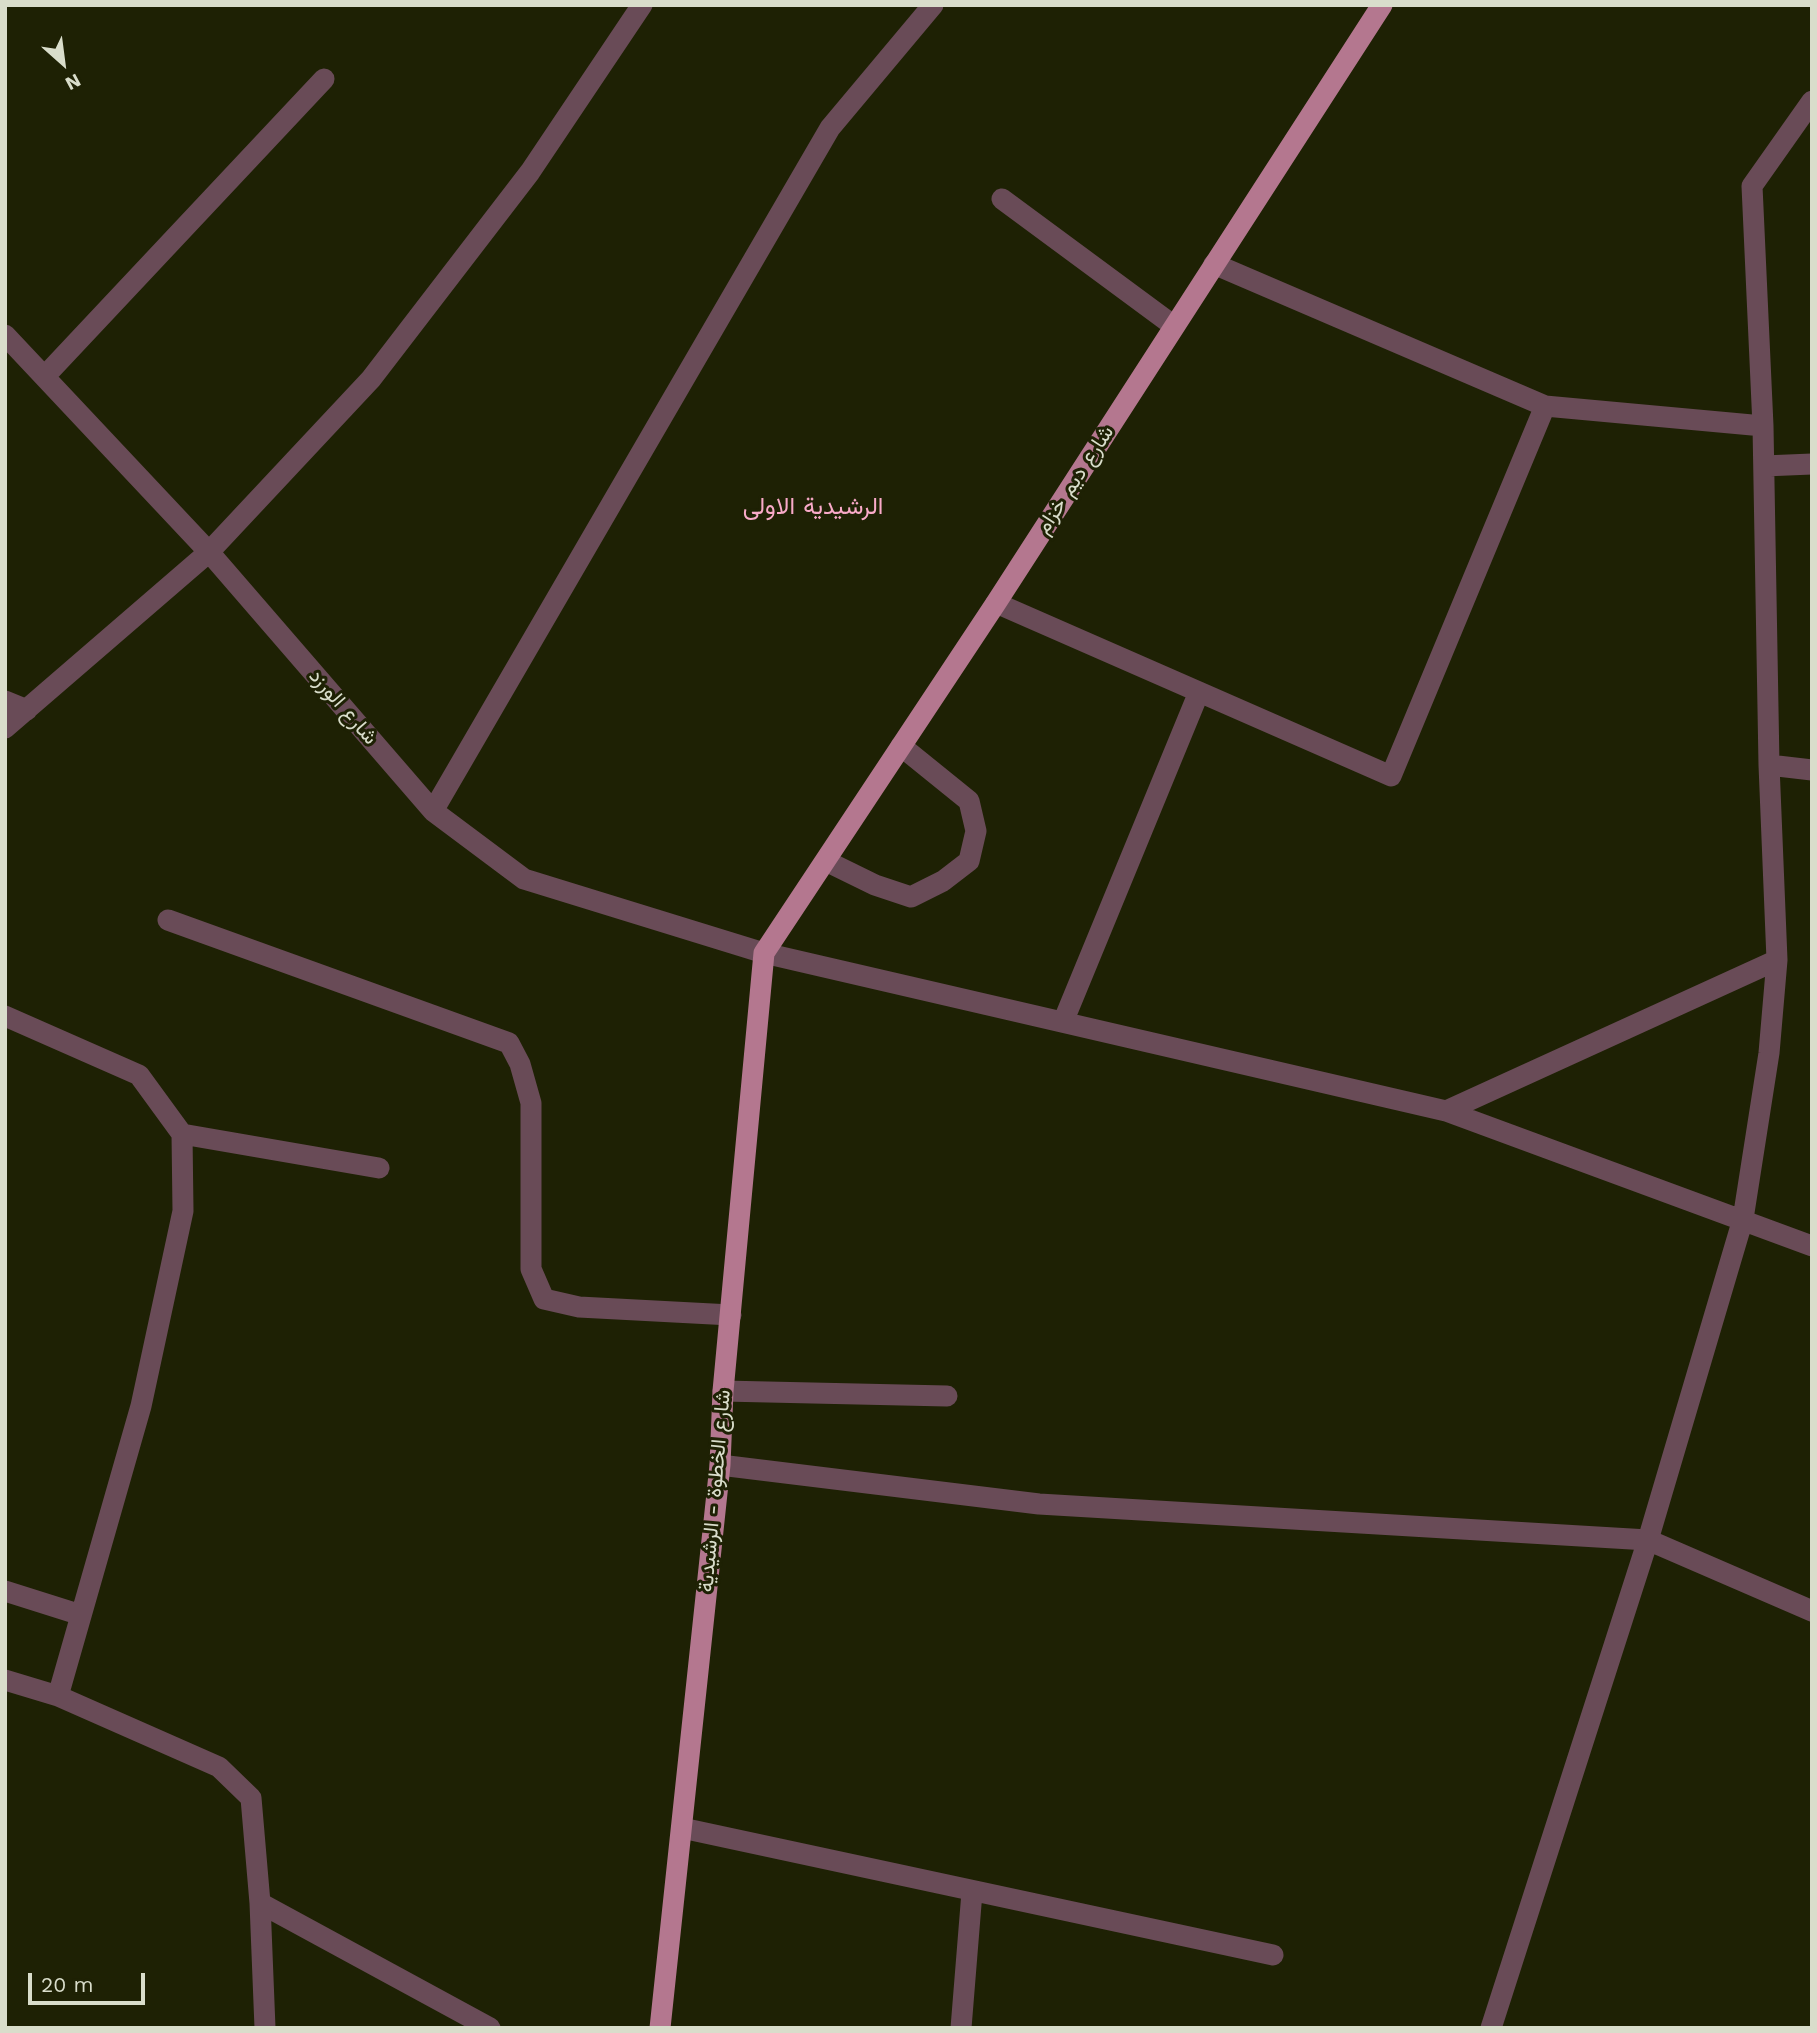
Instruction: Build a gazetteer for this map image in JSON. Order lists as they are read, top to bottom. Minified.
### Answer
{"streets":{"main road":["شارع ديم خزام","شارع الخطوة - الرشيدية"],"street":["شارع الورزد"]},"crossings":[["شارع ديم خزام","شارع الورزد"],["شارع ديم خزام","شارع الخطوة - الرشيدية"],["شارع الورزد","شارع الخطوة - الرشيدية"]],"districts":["الرشيدية الاولى"],"scale_bar":"20 m","north":"bottom right"}
